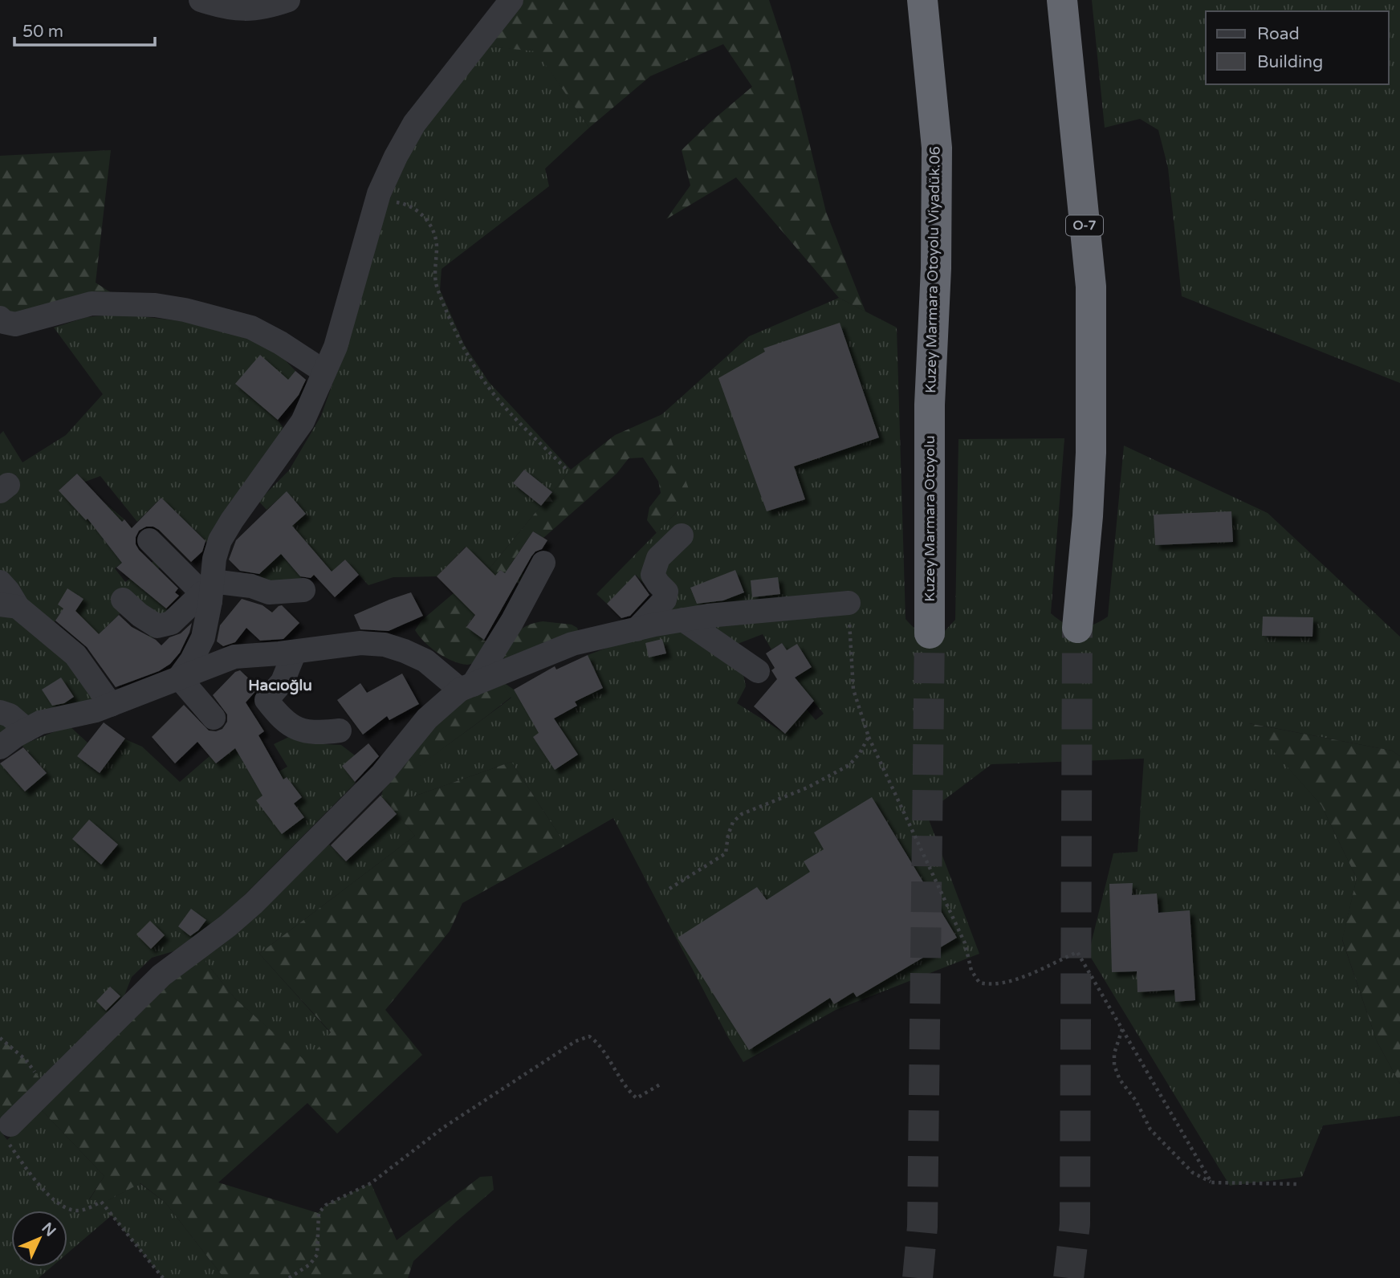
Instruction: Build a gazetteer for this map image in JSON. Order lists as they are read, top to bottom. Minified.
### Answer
{"streets":{"highway":["O-7","Kuzey Marmara Otoyolu Viyadük.06","Kuzey Marmara Otoyolu"]},"crossings":[["Kuzey Marmara Otoyolu Viyadük.06","Kuzey Marmara Otoyolu"]],"districts":["Hacıoğlu"],"legend":["Road","Building"],"scale_bar":"50 m","north":"top right"}
